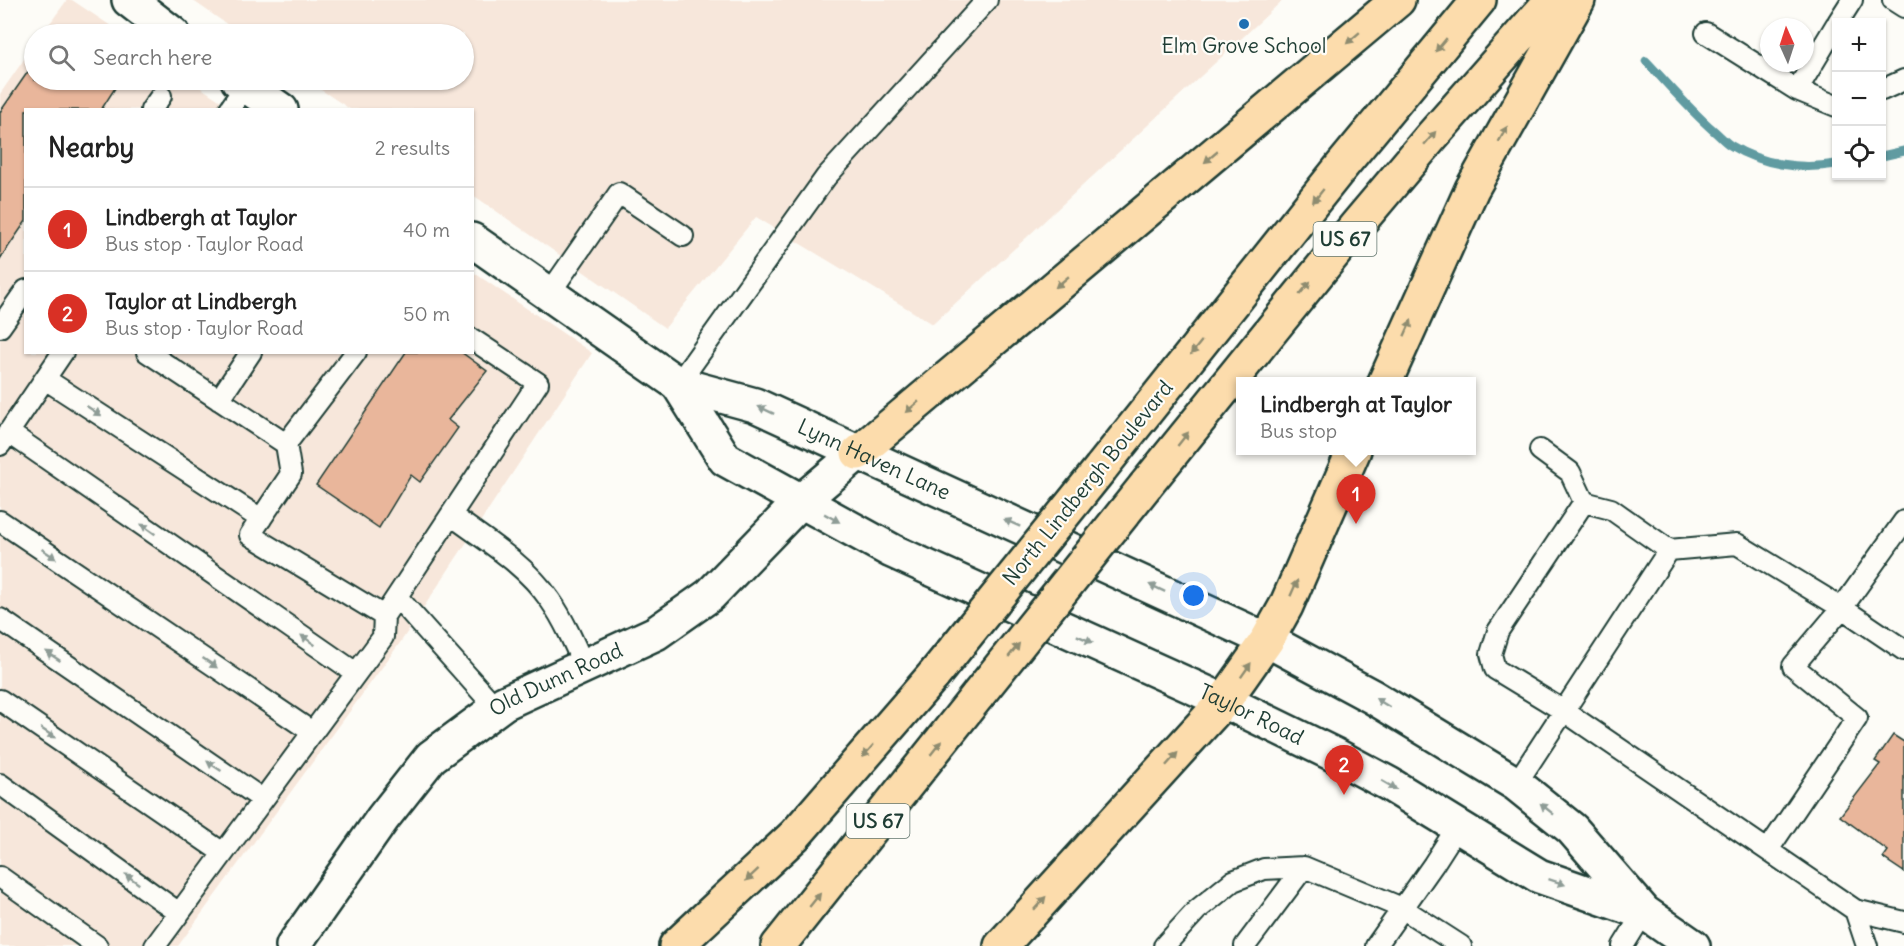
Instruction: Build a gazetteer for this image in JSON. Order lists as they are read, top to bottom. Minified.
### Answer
{"streets":{"main road":["US 67","North Lindbergh Boulevard"],"street":["Lynn Haven Lane","Old Dunn Road","Taylor Road"]},"crossings":[["Lynn Haven Lane","Old Dunn Road"],["Lynn Haven Lane","Taylor Road"]],"places":["Elm Grove School"],"north":"top","page":{"map_buttons":["+","−"],"search":"Search here","heading":["Nearby","2 results"],"list":[{"mark":"1","name":"Lindbergh at Taylor","note":"Bus stop · Taylor Road","value":"40 m"},{"mark":"2","name":"Taylor at Lindbergh","note":"Bus stop · Taylor Road","value":"50 m"}],"popup":["Lindbergh at Taylor","Bus stop"],"pins":["1","2"]}}
